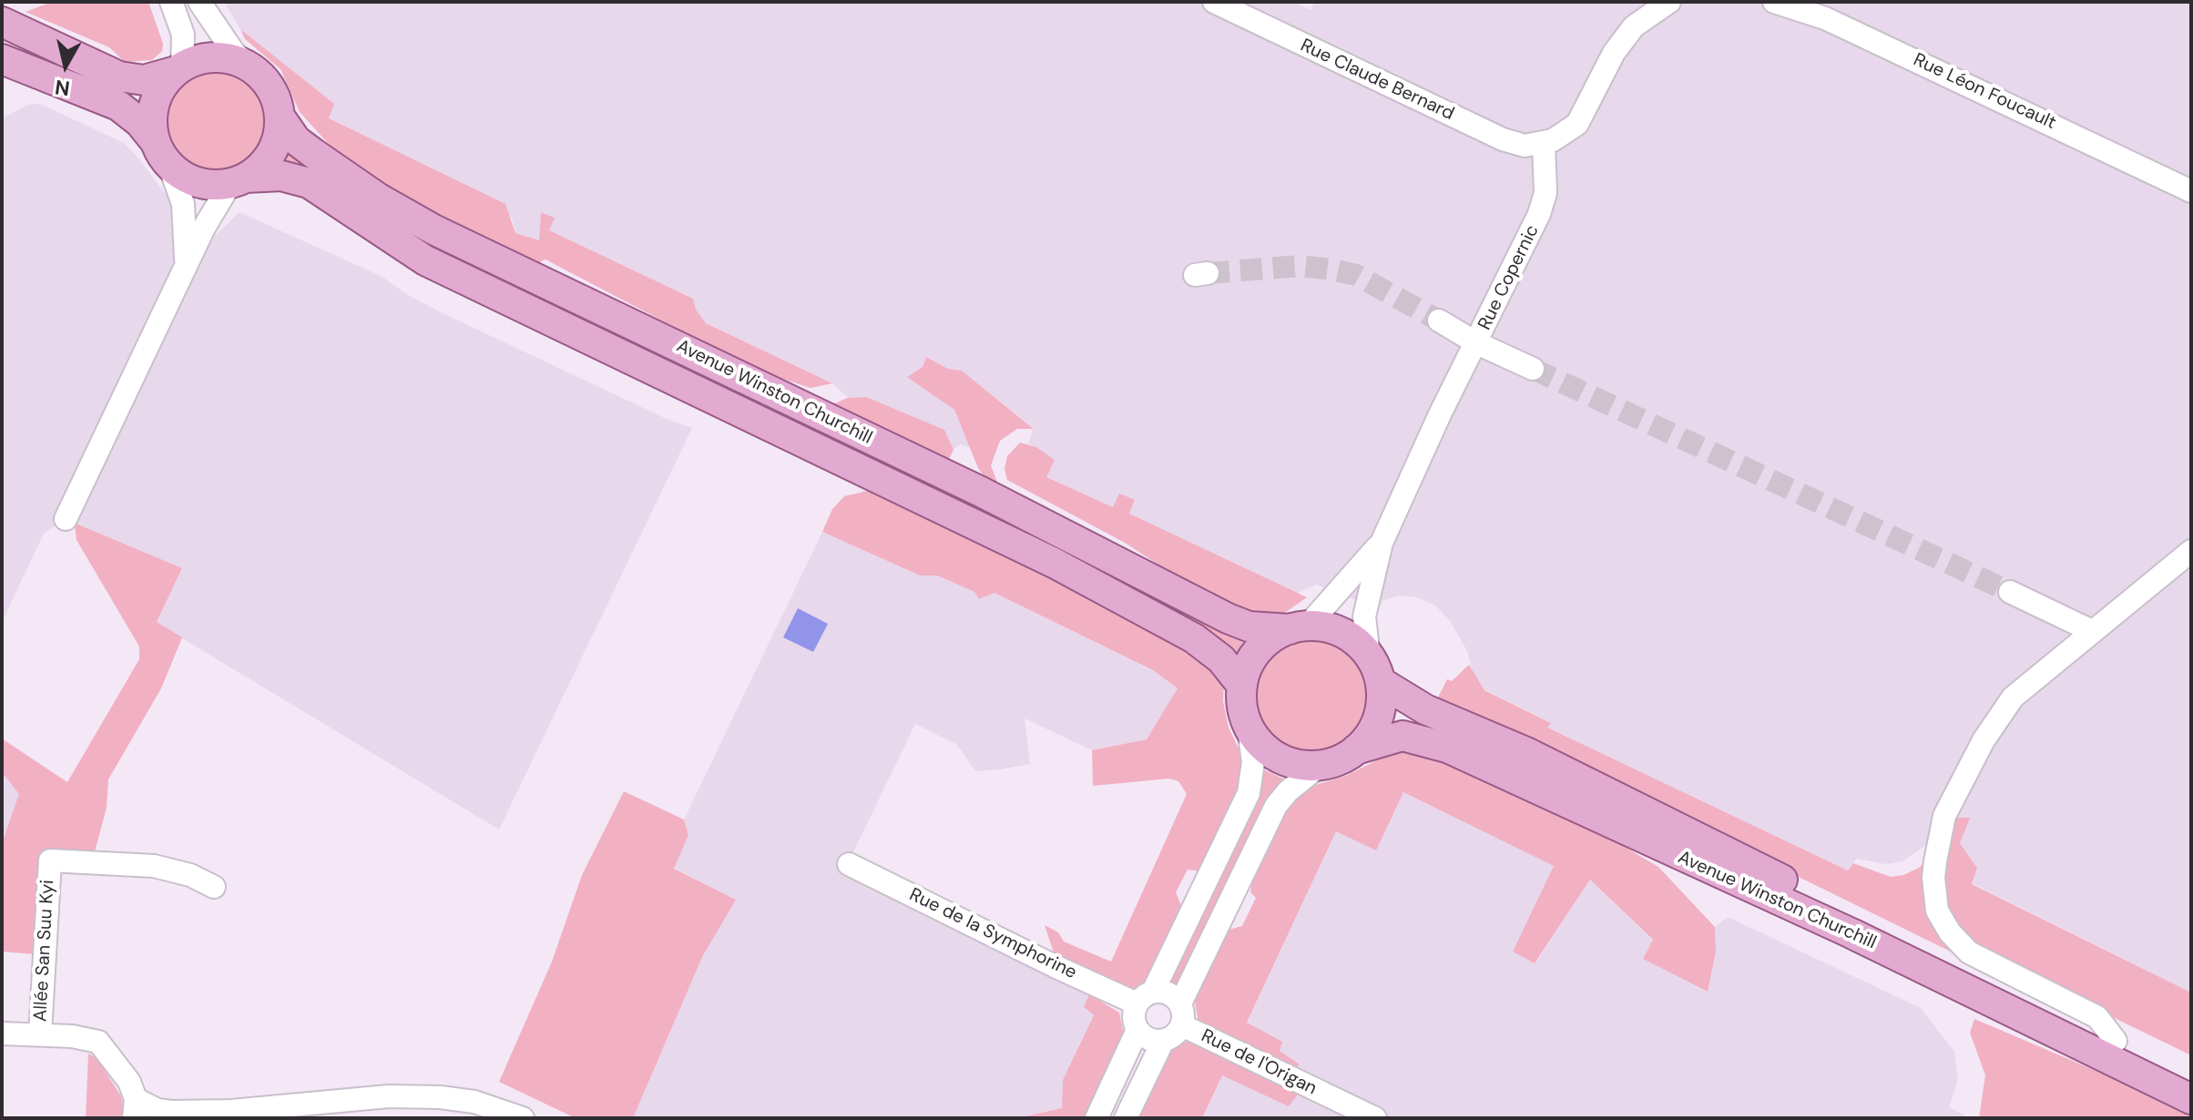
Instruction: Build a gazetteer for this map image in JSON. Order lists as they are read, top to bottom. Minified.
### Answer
{"streets":{"main road":["Avenue Winston Churchill"],"street":["Rue Claude Bernard","Rue Léon Foucault","Rue Copernic","Rue de la Symphorine","Allée San Suu Kyi","Rue de l'Origan"]},"crossings":[["Rue Claude Bernard","Rue Copernic"],["Rue de la Symphorine","Rue de l'Origan"]],"north":"bottom"}
